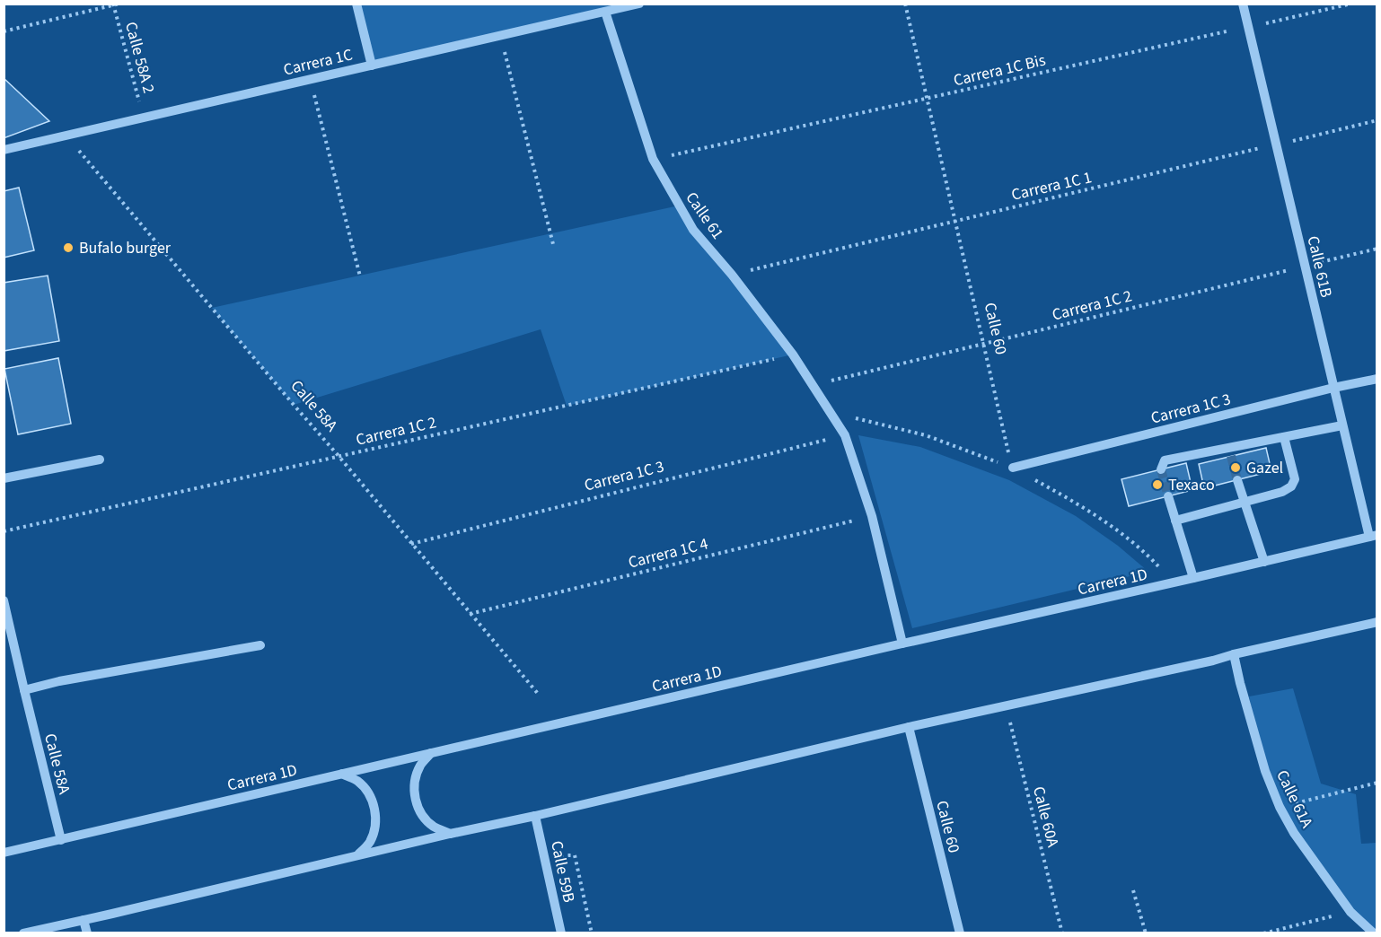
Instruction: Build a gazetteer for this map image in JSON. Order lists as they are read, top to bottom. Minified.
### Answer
{"streets":{"street":["Carrera 1C","Calle 61","Calle 61B","Calle 60","Calle 58A","Carrera 1C 3","Carrera 1D","Calle 61A","Calle 59B"],"path":["Calle 58A 2","Carrera 1C Bis","Carrera 1C 1","Carrera 1C 2","Carrera 1C 4","Calle 60A"]},"crossings":[["Calle 58A 2","Carrera 1C"],["Carrera 1C","Calle 61"],["Carrera 1C","Calle 58A"],["Carrera 1C Bis","Calle 61"],["Carrera 1C Bis","Calle 61B"],["Carrera 1C Bis","Calle 60"],["Carrera 1C 1","Calle 61"],["Carrera 1C 1","Calle 61B"],["Carrera 1C 1","Calle 60"],["Calle 61","Carrera 1C 2"],["Calle 61","Carrera 1C 3"],["Calle 61","Carrera 1C 4"],["Calle 61","Carrera 1D"],["Calle 61B","Carrera 1C 2"],["Calle 61B","Carrera 1C 3"],["Calle 61B","Carrera 1D"],["Carrera 1C 2","Calle 60"],["Carrera 1C 2","Calle 58A"],["Calle 60","Carrera 1C 3"],["Calle 58A","Carrera 1C 3"],["Calle 58A","Carrera 1C 4"],["Calle 58A","Carrera 1D"]],"places":["Bufalo burger","Gazel","Texaco"]}
